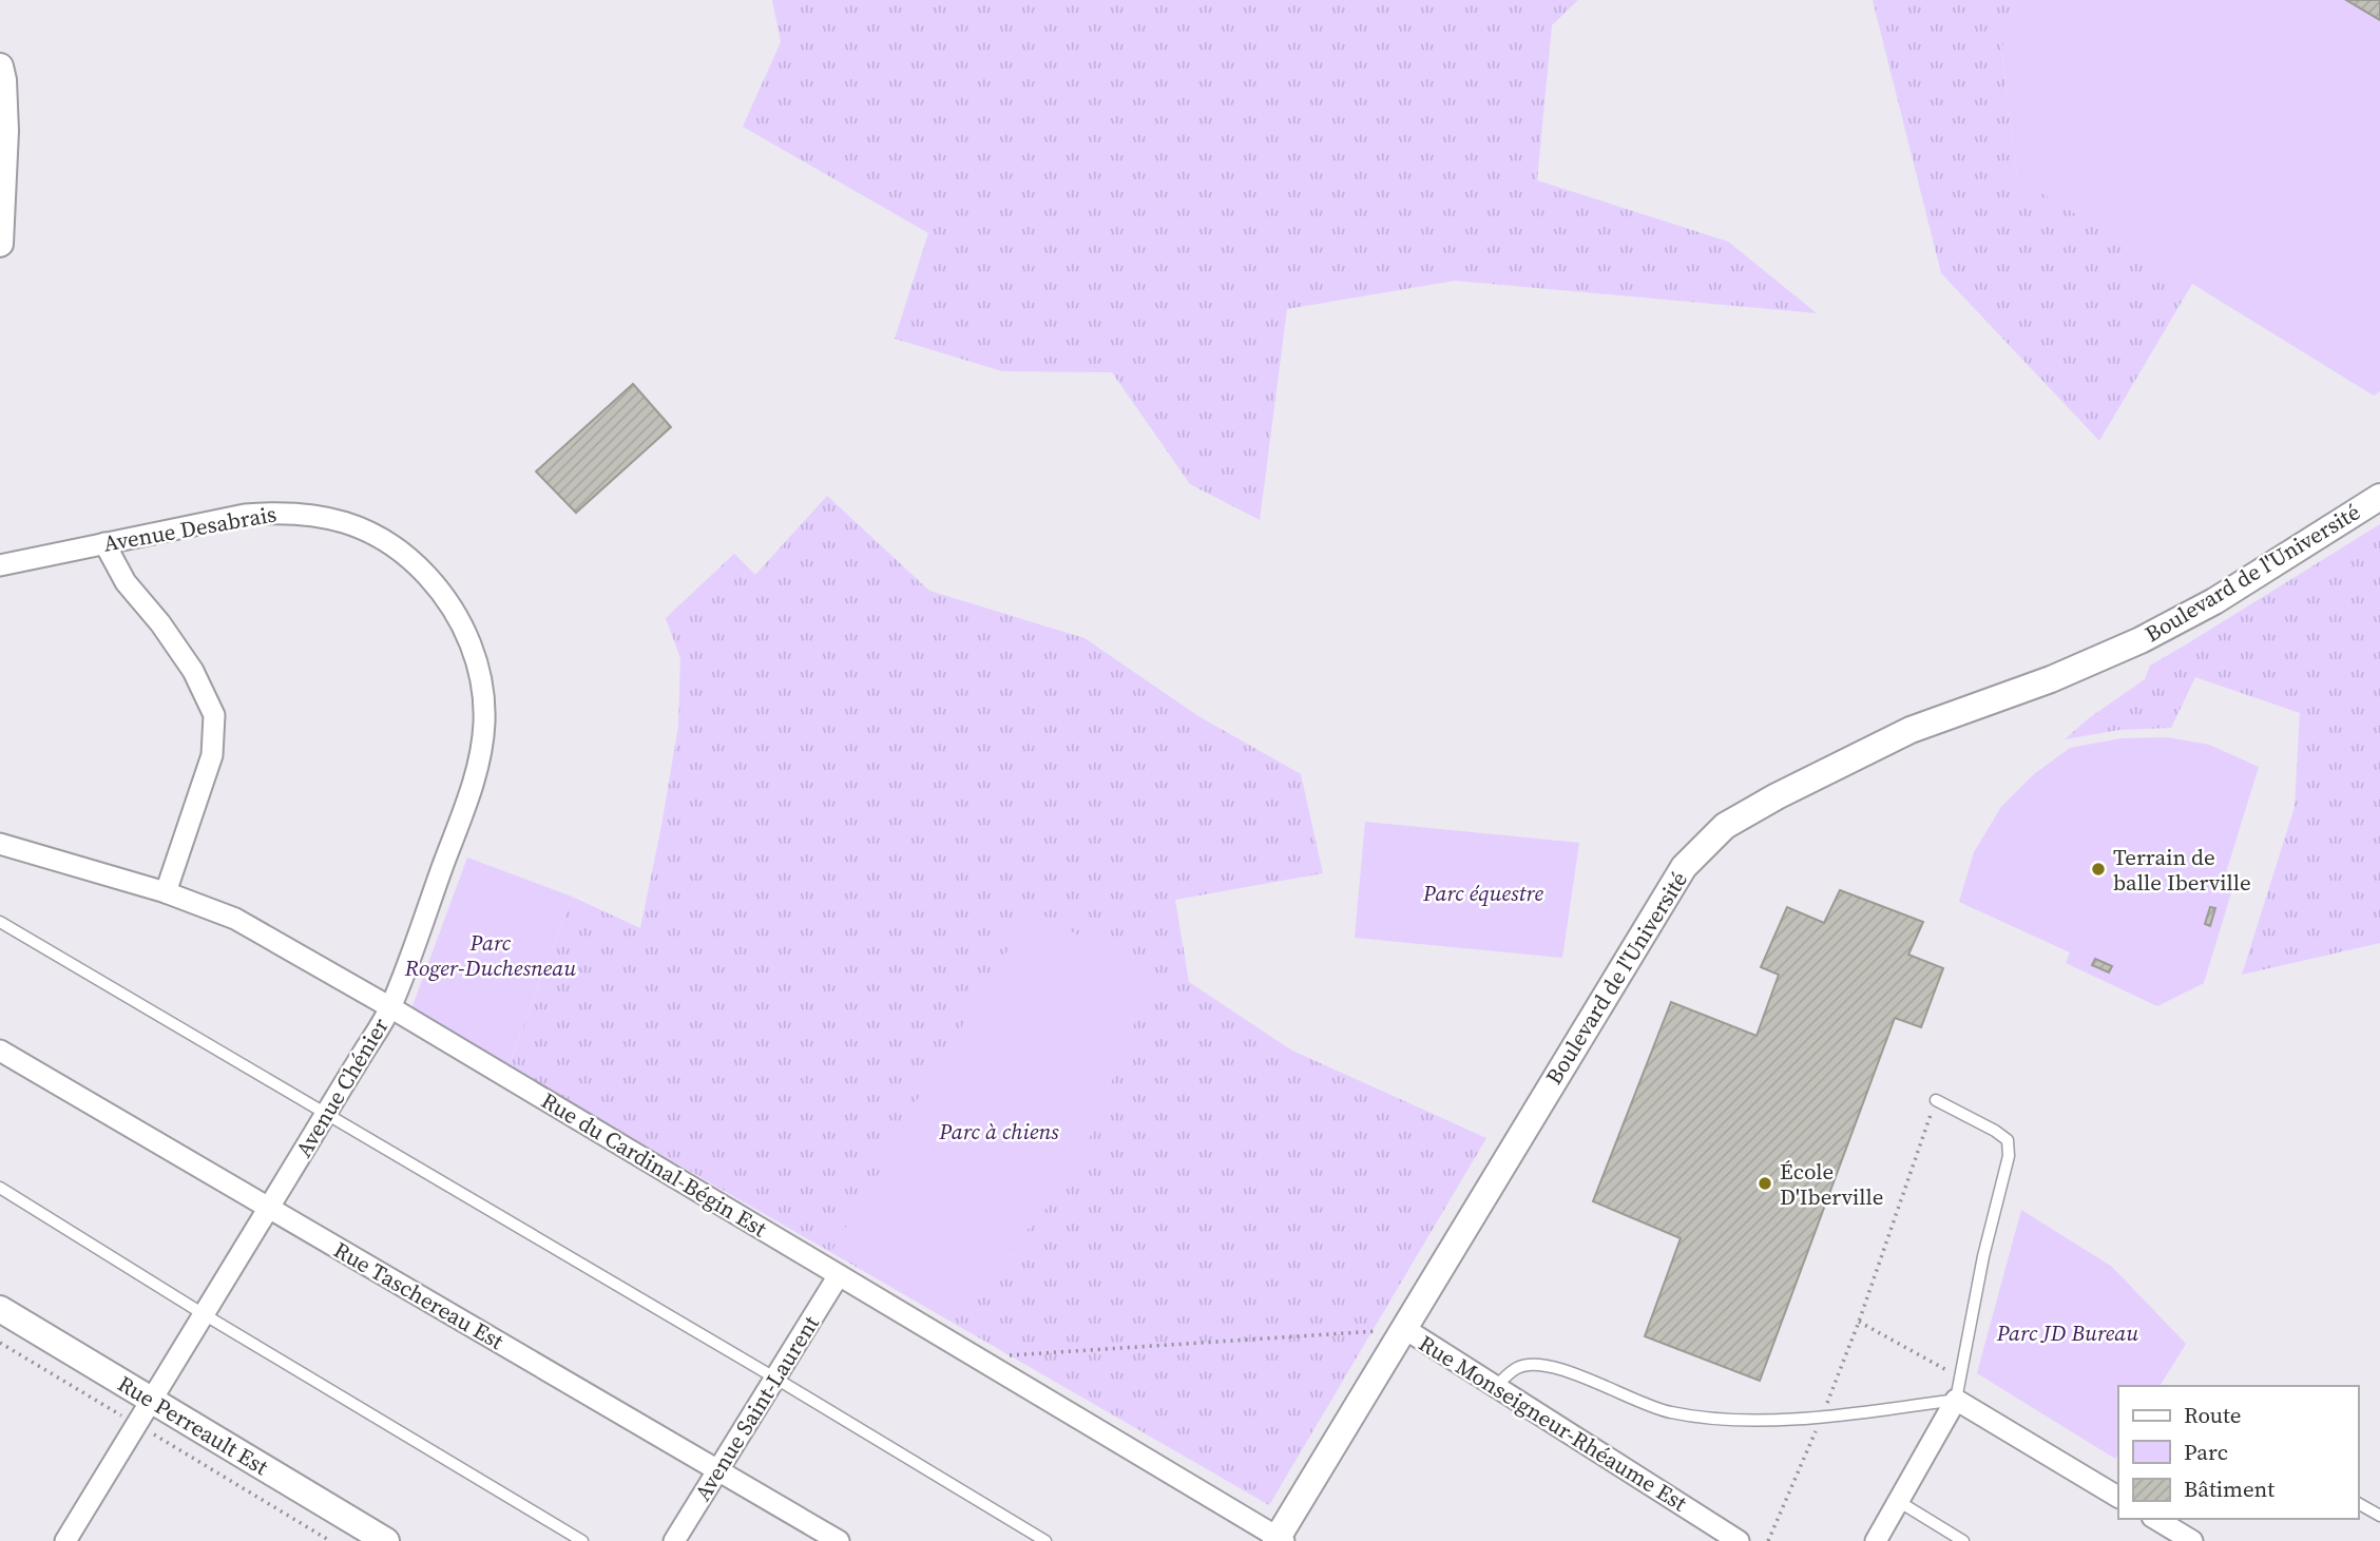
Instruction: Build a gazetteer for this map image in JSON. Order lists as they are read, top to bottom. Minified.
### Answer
{"streets":{"street":["Avenue Desabrais","Boulevard de l'Université","Avenue Chénier","Rue du Cardinal-Bégin Est","Rue Taschereau Est","Avenue Saint-Laurent","Rue Monseigneur-Rhéaume Est","Rue Perreault Est"]},"crossings":[["Avenue Desabrais","Avenue Chénier"],["Boulevard de l'Université","Rue du Cardinal-Bégin Est"],["Boulevard de l'Université","Rue Monseigneur-Rhéaume Est"],["Avenue Chénier","Rue du Cardinal-Bégin Est"],["Avenue Chénier","Rue Taschereau Est"],["Avenue Chénier","Rue Perreault Est"],["Rue du Cardinal-Bégin Est","Avenue Saint-Laurent"],["Rue Taschereau Est","Avenue Saint-Laurent"]],"parks":["Parc équestre","Parc Roger-Duchesneau","Parc à chiens","Parc JD Bureau"],"places":["Terrain de balle Iberville","École D'Iberville"],"legend":["Route","Parc","Bâtiment"]}
